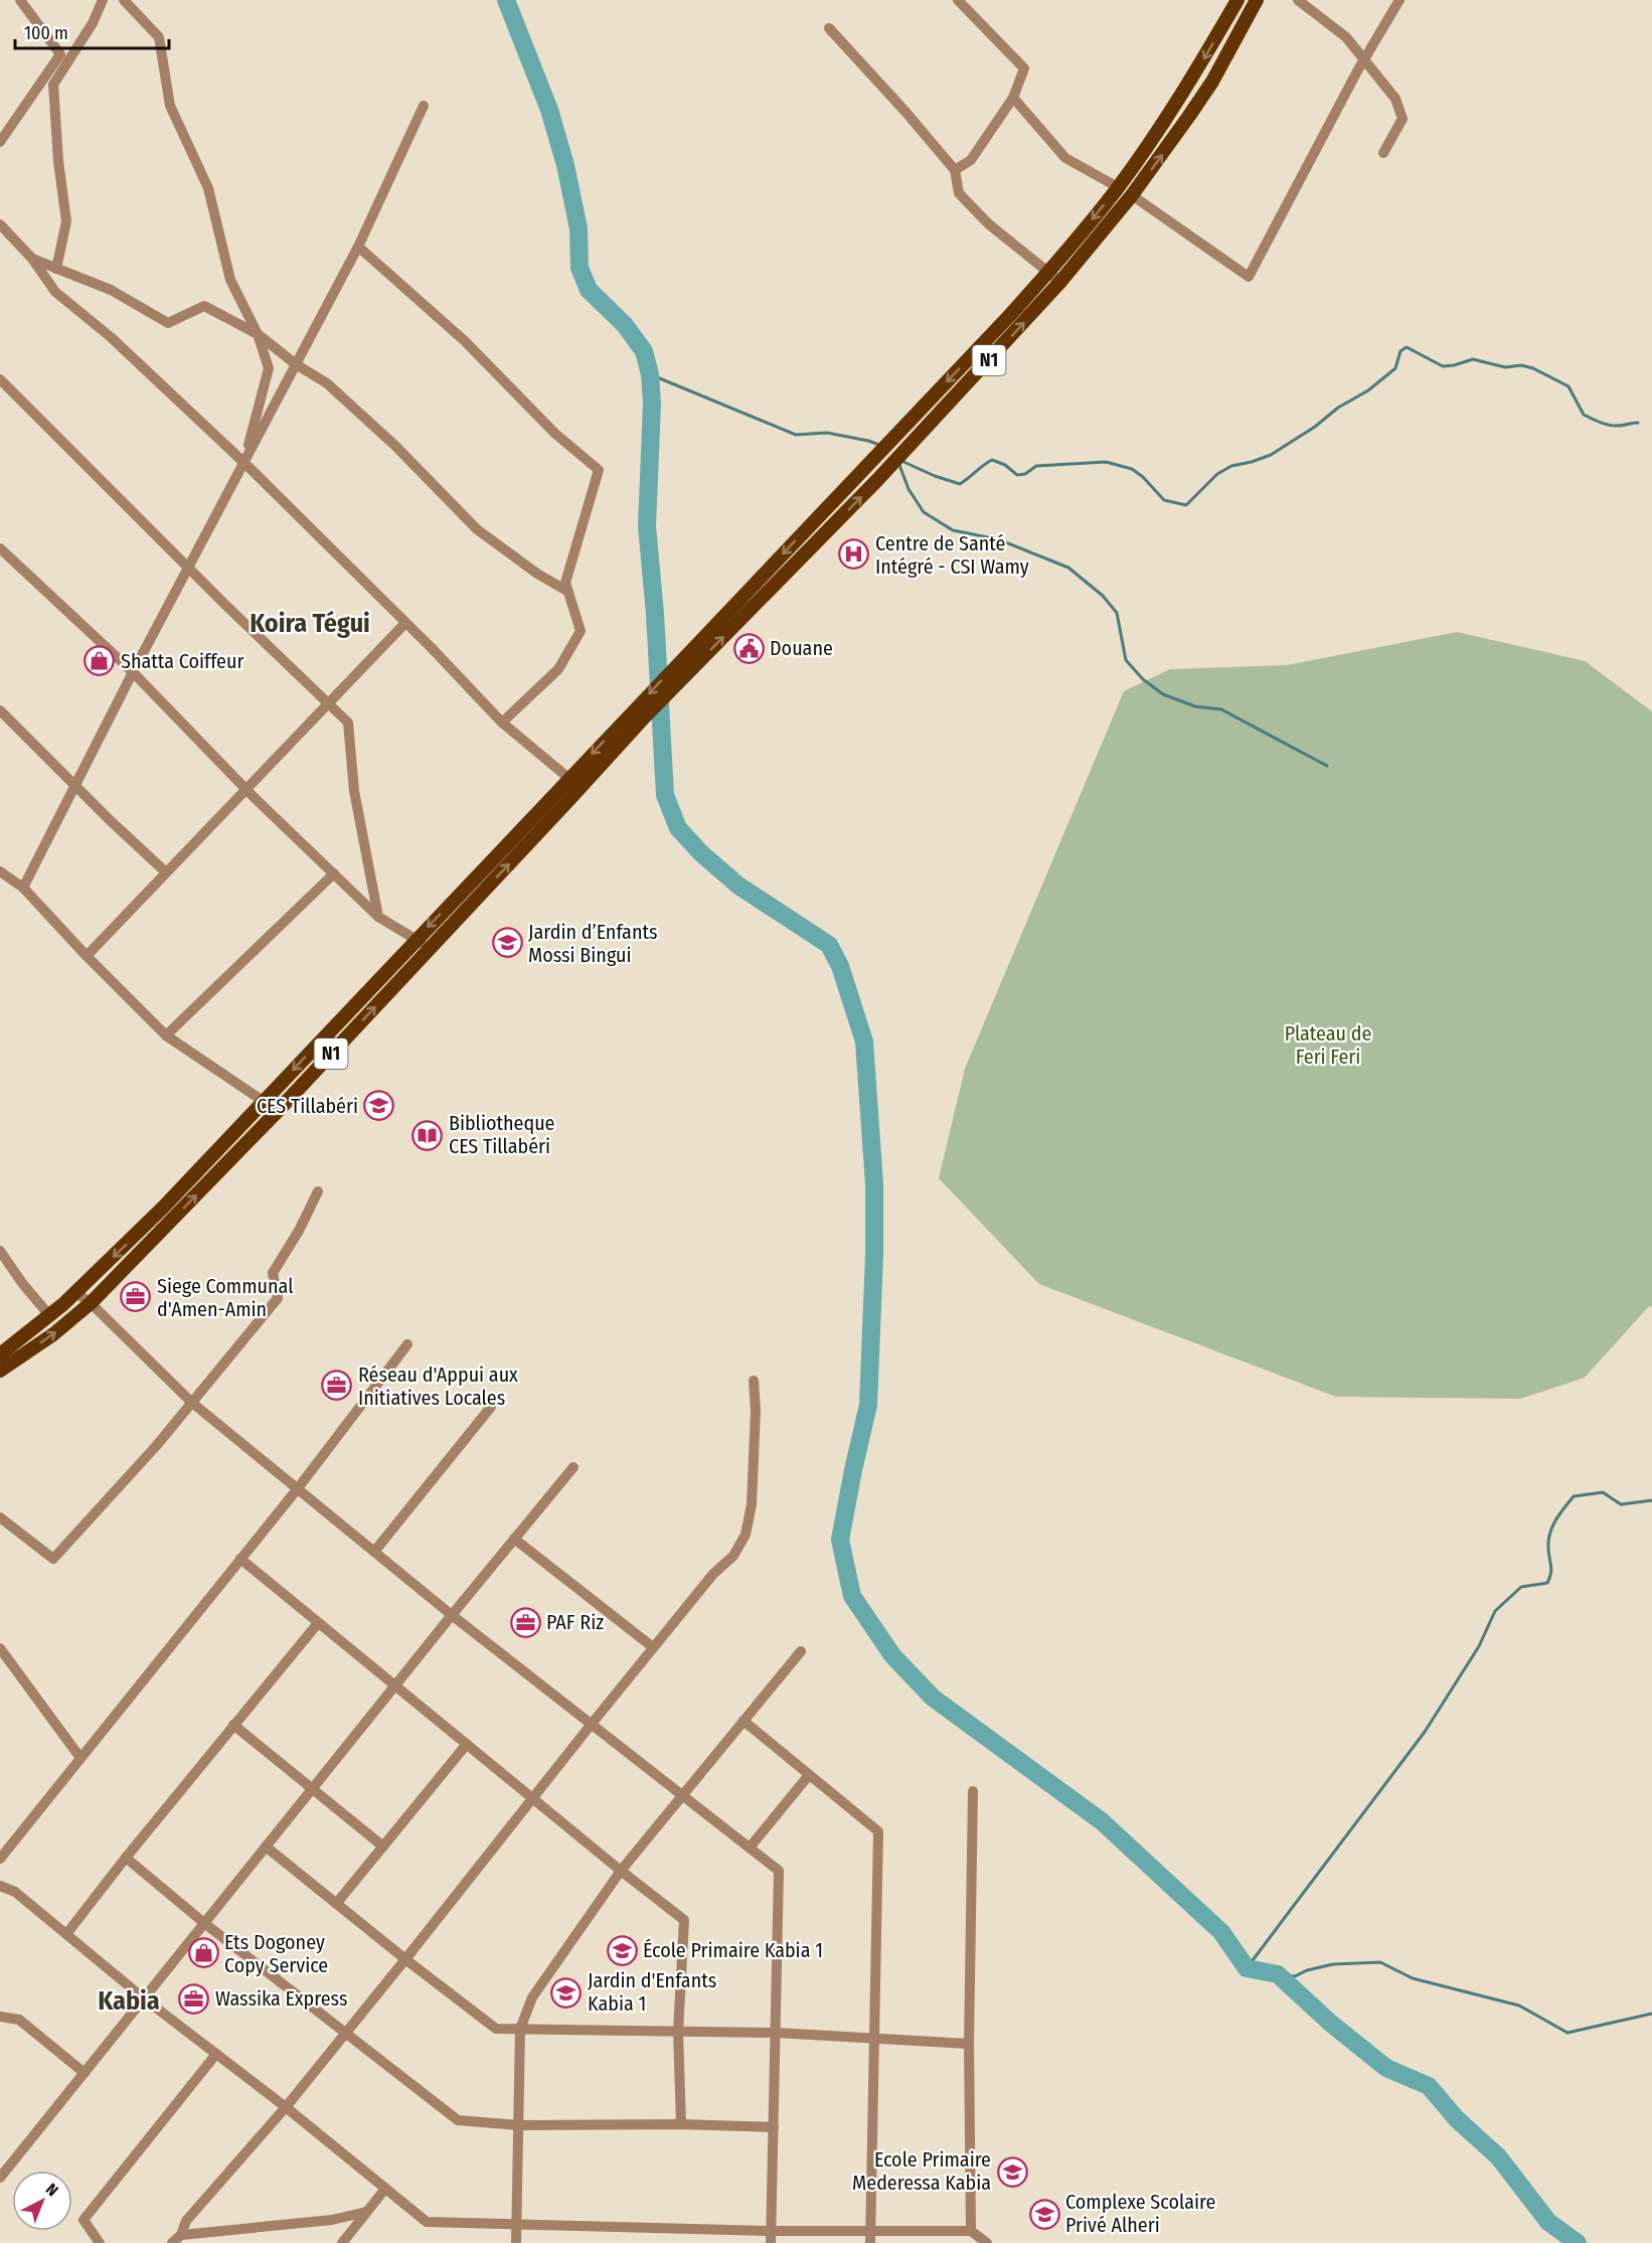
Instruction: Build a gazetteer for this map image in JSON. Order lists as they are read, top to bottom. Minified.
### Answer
{"streets":{"main road":["N1"]},"districts":["Koira Tégui","Kabia"],"parks":["Plateau de Feri Feri"],"places":{"hospital":["Centre de Santé Intégré - CSI Wamy"],"public building":["Douane"],"shop":["Shatta Coiffeur","Ets Dogoney Copy Service"],"school or university":["Jardin d’Enfants Mossi Bingui","CES Tillabéri","École Primaire Kabia 1","Jardin d'Enfants Kabia 1","Ecole Primaire Mederessa Kabia","Complexe Scolaire Privé Alheri"],"library":["Bibliotheque CES Tillabéri"],"office":["Siege Communal d'Amen-Amin","Réseau d'Appui aux Initiatives Locales","PAF Riz","Wassika Express"]},"scale_bar":"100 m","north":"top right"}
